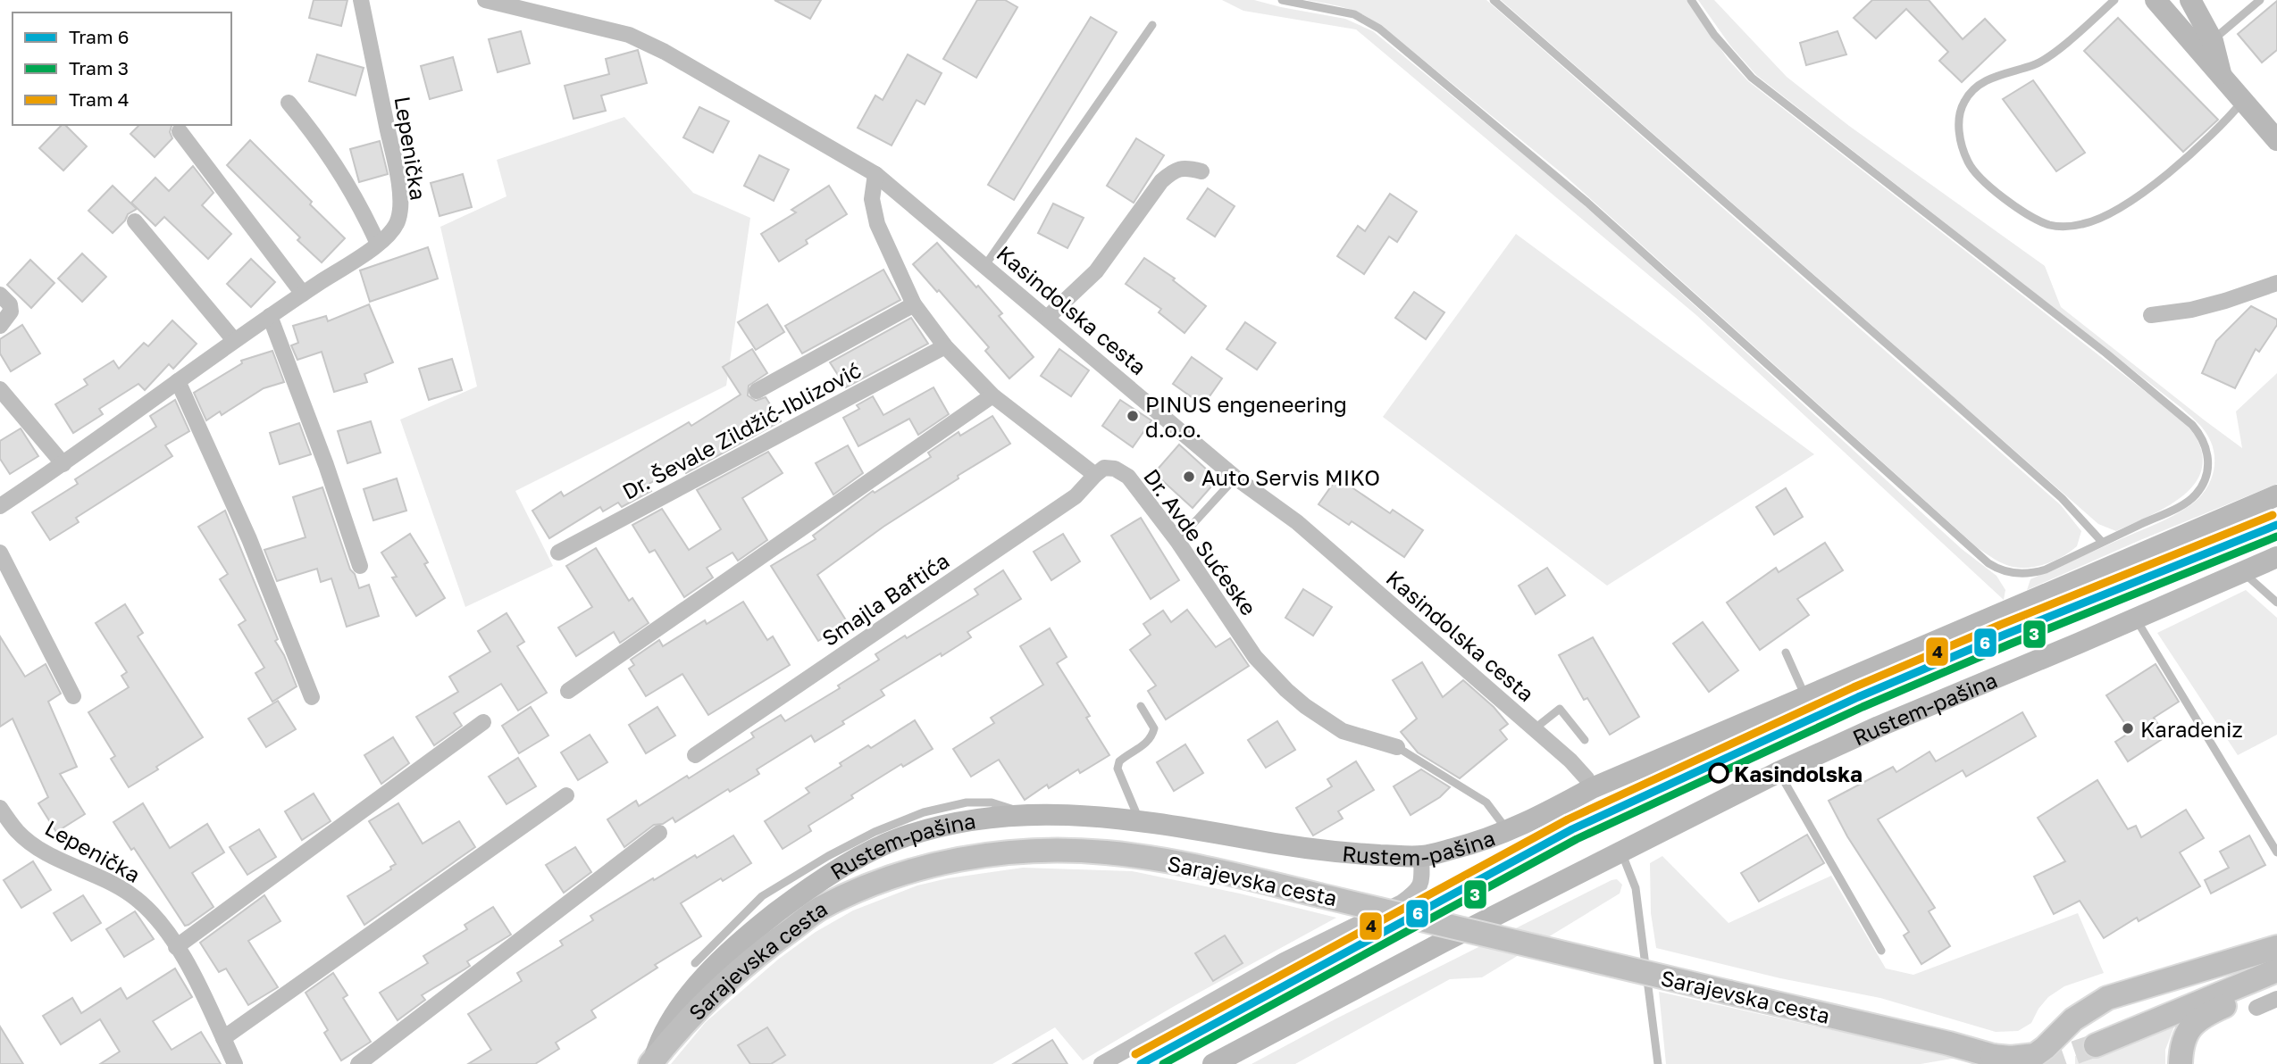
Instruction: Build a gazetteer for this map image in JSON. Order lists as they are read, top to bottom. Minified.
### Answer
{"streets":{"main road":["Rustem-pašina","Sarajevska cesta"],"street":["Lepenička","Kasindolska cesta","Dr. Ševale Zildžić-Iblizović","Dr. Avde Sućeske","Smajla Baftića"]},"crossings":[["Kasindolska cesta","Rustem-pašina"],["Dr. Avde Sućeske","Smajla Baftića"],["Rustem-pašina","Sarajevska cesta"]],"places":["PINUS engeneering d.o.o.","Auto Servis MIKO","Karadeniz","Kasindolska"],"lines":["tram line 4","tram line 6","tram line 3"],"legend":["Tram 6","Tram 3","Tram 4"]}
